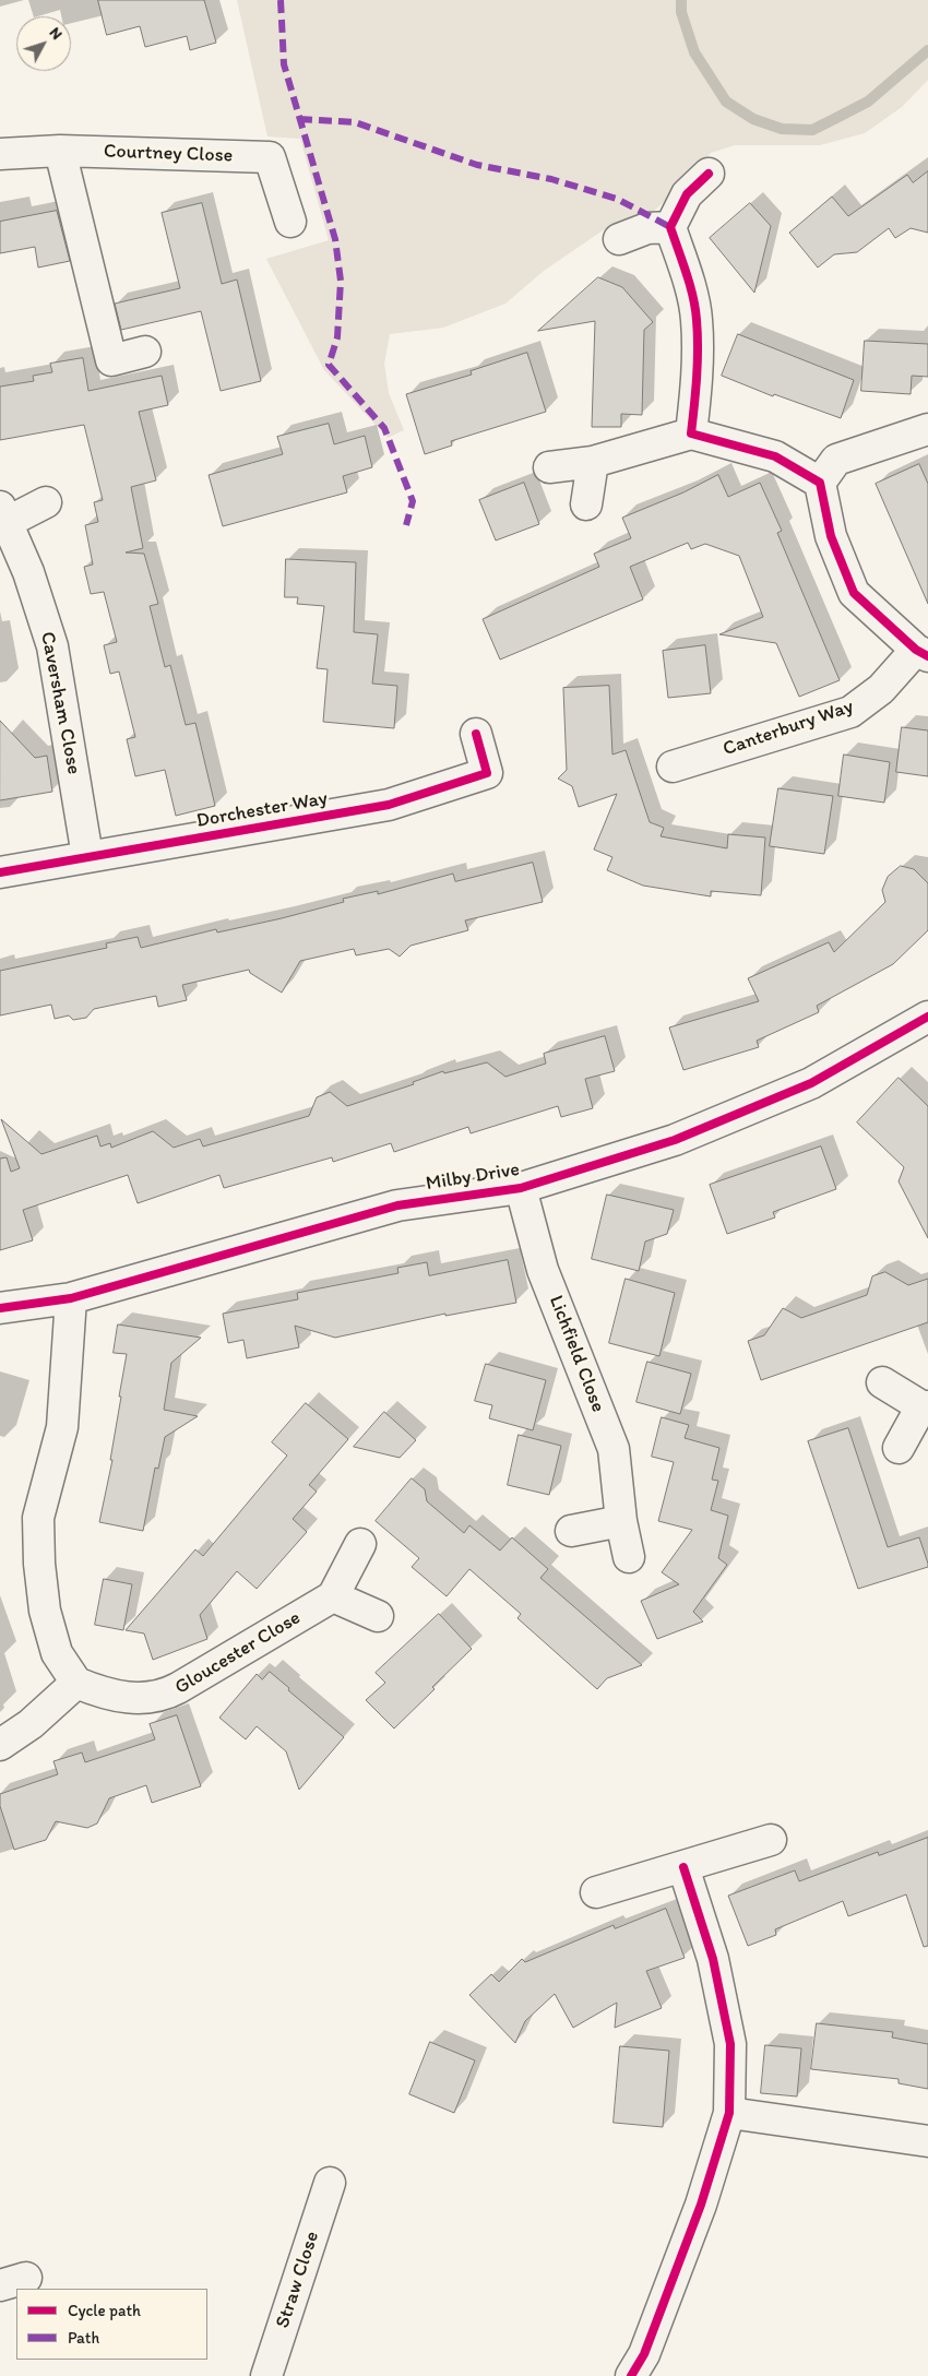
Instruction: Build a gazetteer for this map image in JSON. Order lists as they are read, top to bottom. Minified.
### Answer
{"streets":{"street":["Courtney Close","Caversham Close","Canterbury Way","Dorchester Way","Milby Drive","Lichfield Close","Gloucester Close","Straw Close"]},"crossings":[["Caversham Close","Dorchester Way"],["Milby Drive","Lichfield Close"]],"legend":["Cycle path","Path"],"north":"top right"}
